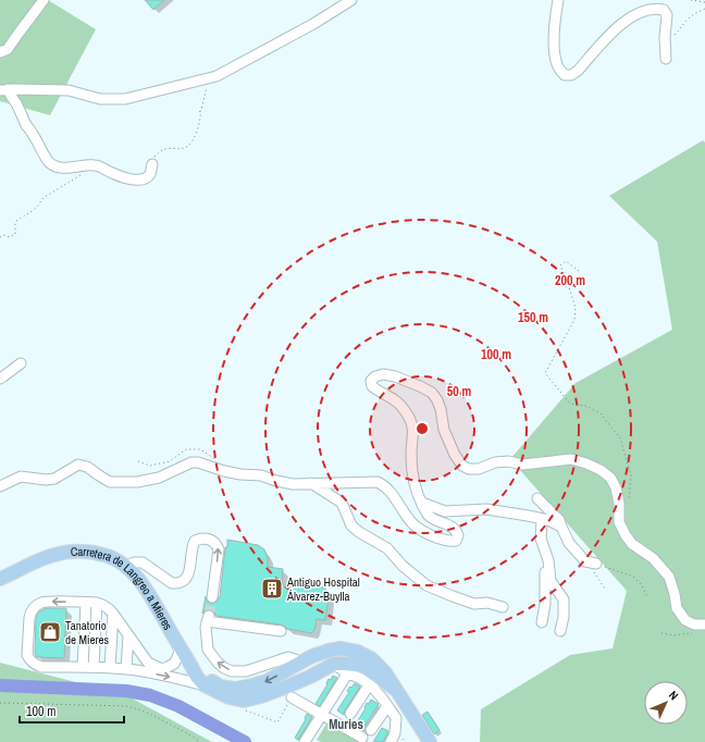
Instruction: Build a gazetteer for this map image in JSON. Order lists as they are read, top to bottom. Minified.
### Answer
{"streets":{"main road":["Carretera de Langreo a Mieres"]},"districts":["Muries"],"places":{"building":["Antiguo Hospital Álvarez-Buylla"],"shop":["Tanatorio de Mieres"]},"scale_bar":"100 m","north":"top right","rings":["200 m","150 m","100 m","50 m"]}
